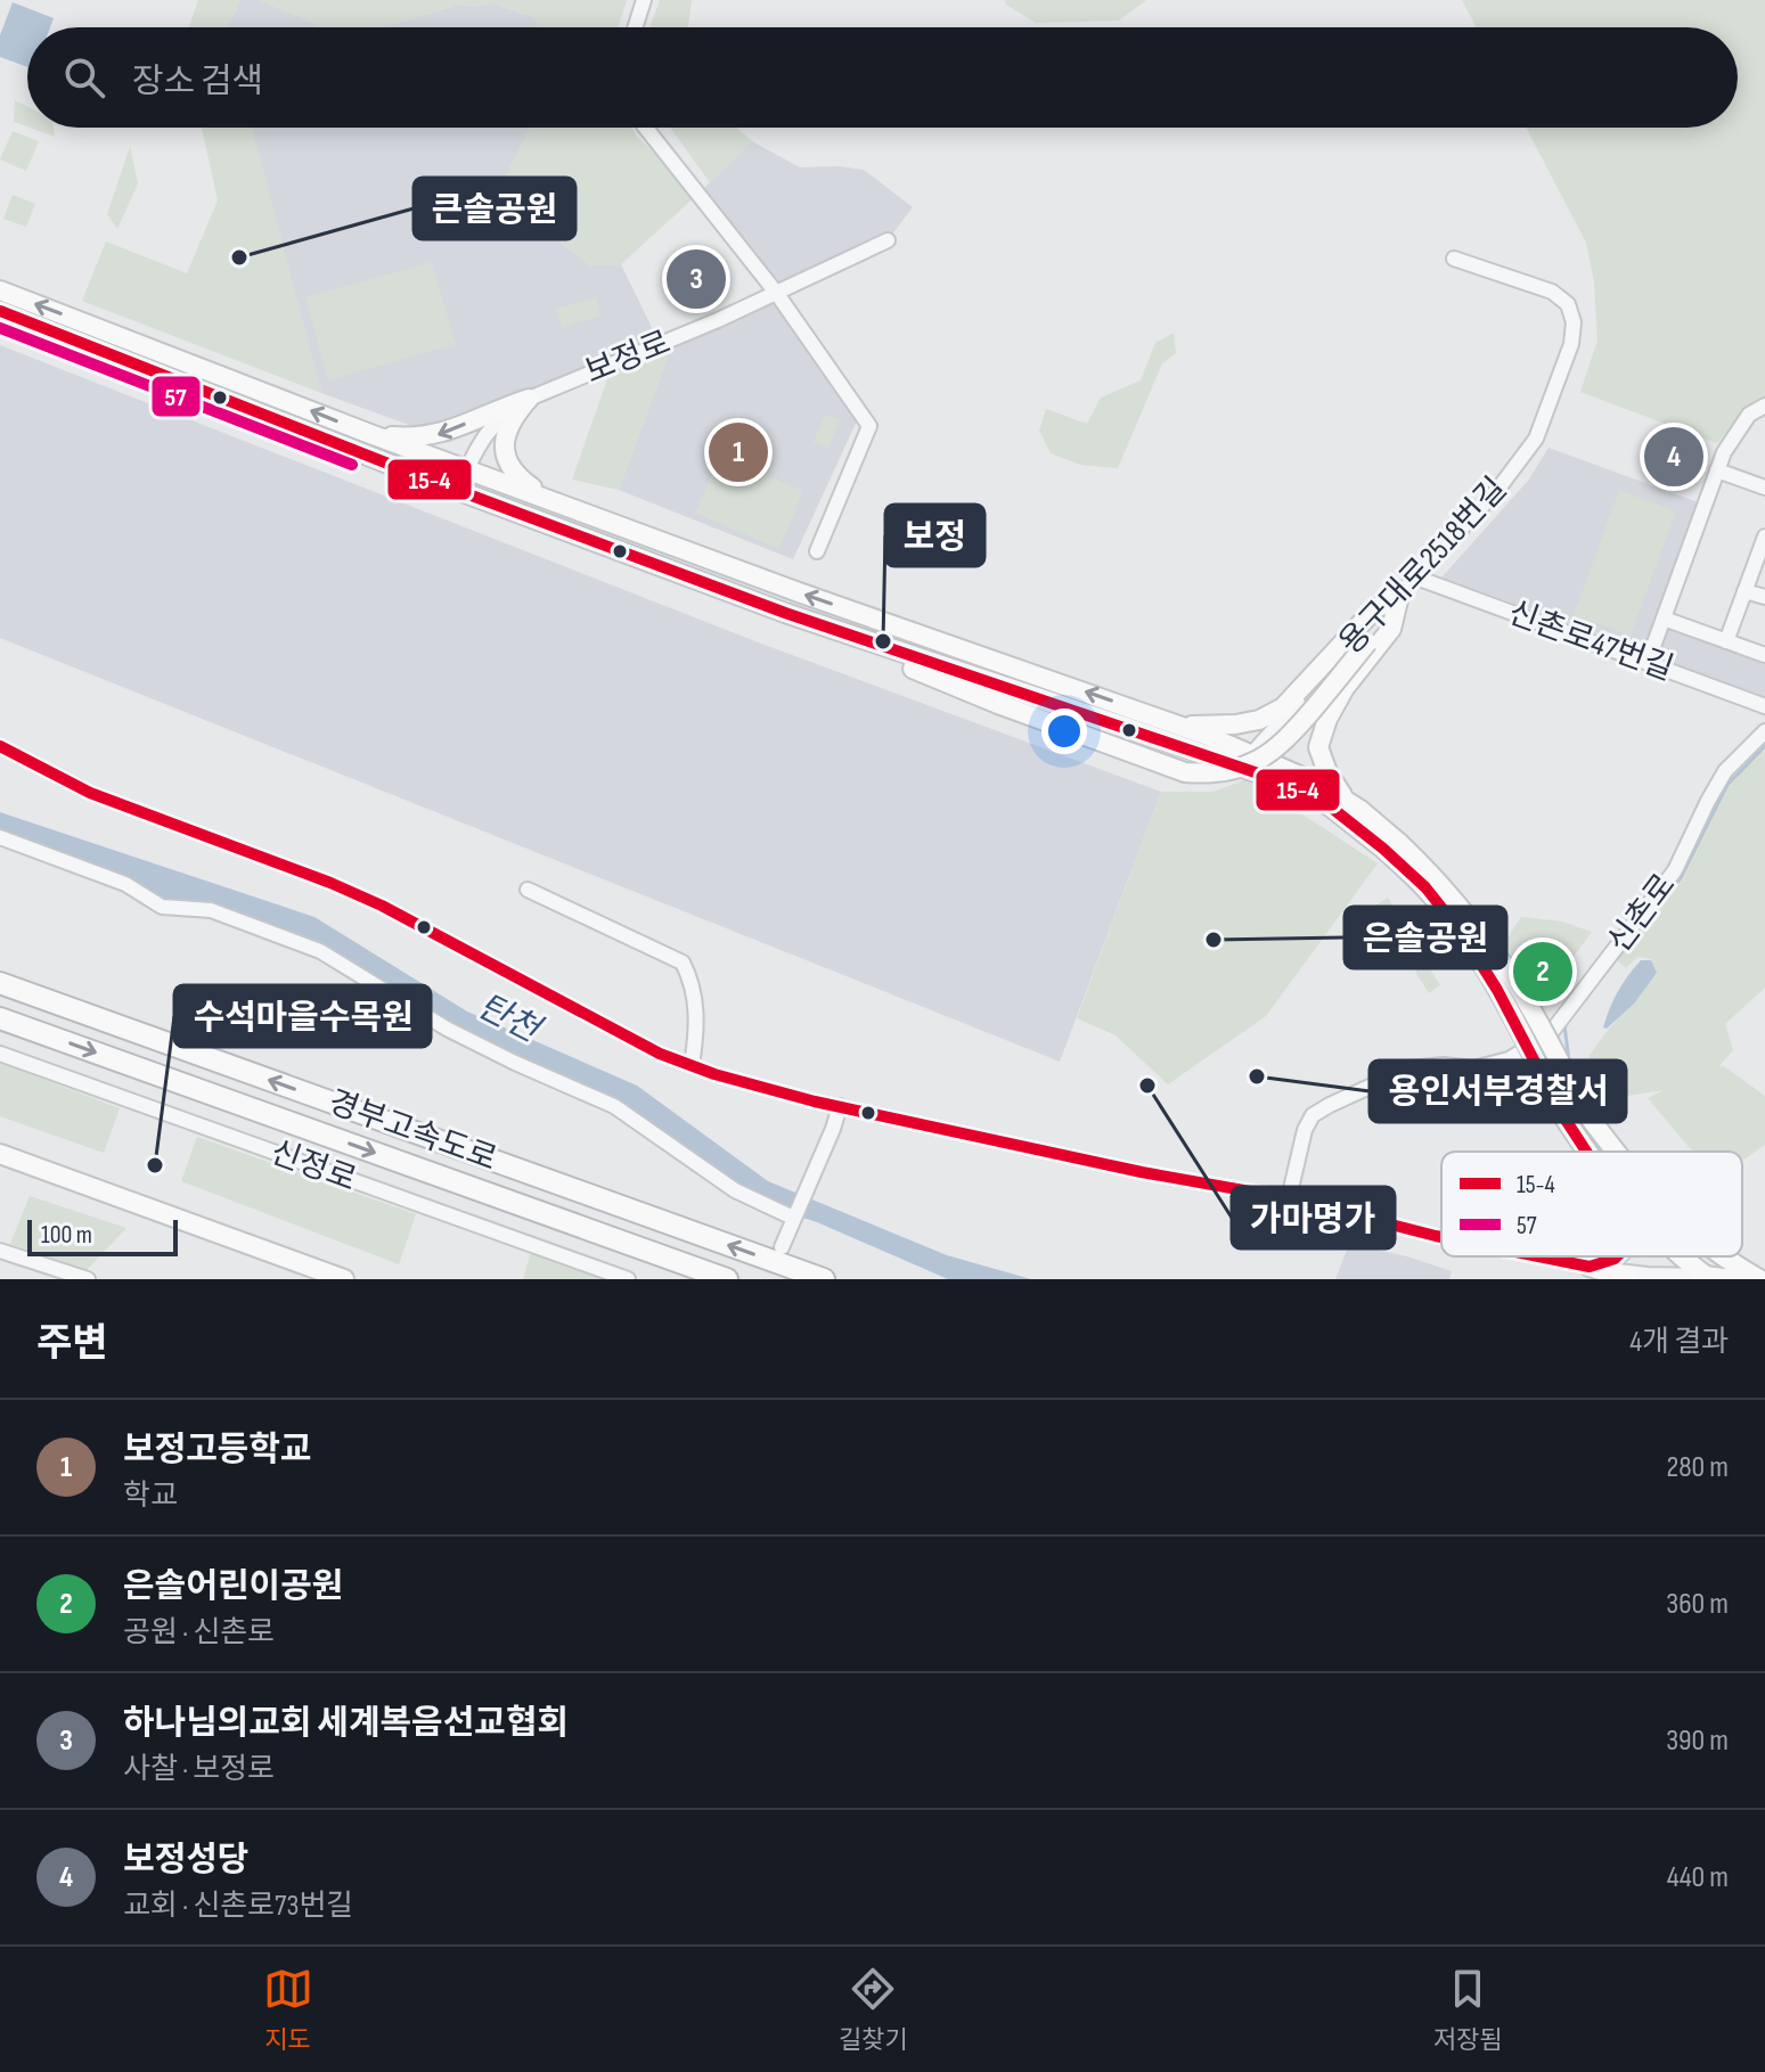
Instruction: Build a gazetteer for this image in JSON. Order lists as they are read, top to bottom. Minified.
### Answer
{"streets":{"highway":["경부고속도로"],"street":["보정로","용구대로2518번길","신촌로47번길","신촌로","신정로"]},"crossings":[["용구대로2518번길","신촌로47번길"]],"water":["탄천"],"places":["큰솔공원","보정","은솔공원","용인서부경찰서","가마명가","수석마을수목원"],"lines":["transit line 15-4","transit line 57"],"legend":["15-4","57"],"scale_bar":"100 m","page":{"search":"장소 검색","pins":["3","1","4","2"],"scale":"100 m","heading":["주변","4개 결과"],"list":[{"mark":"1","name":"보정고등학교","note":"학교","value":"280 m"},{"mark":"2","name":"은솔어린이공원","note":"공원 · 신촌로","value":"360 m"},{"mark":"3","name":"하나님의교회 세계복음선교협회","note":"사찰 · 보정로","value":"390 m"},{"mark":"4","name":"보정성당","note":"교회 · 신촌로73번길","value":"440 m"}],"nav":["지도","길찾기","저장됨"]}}
